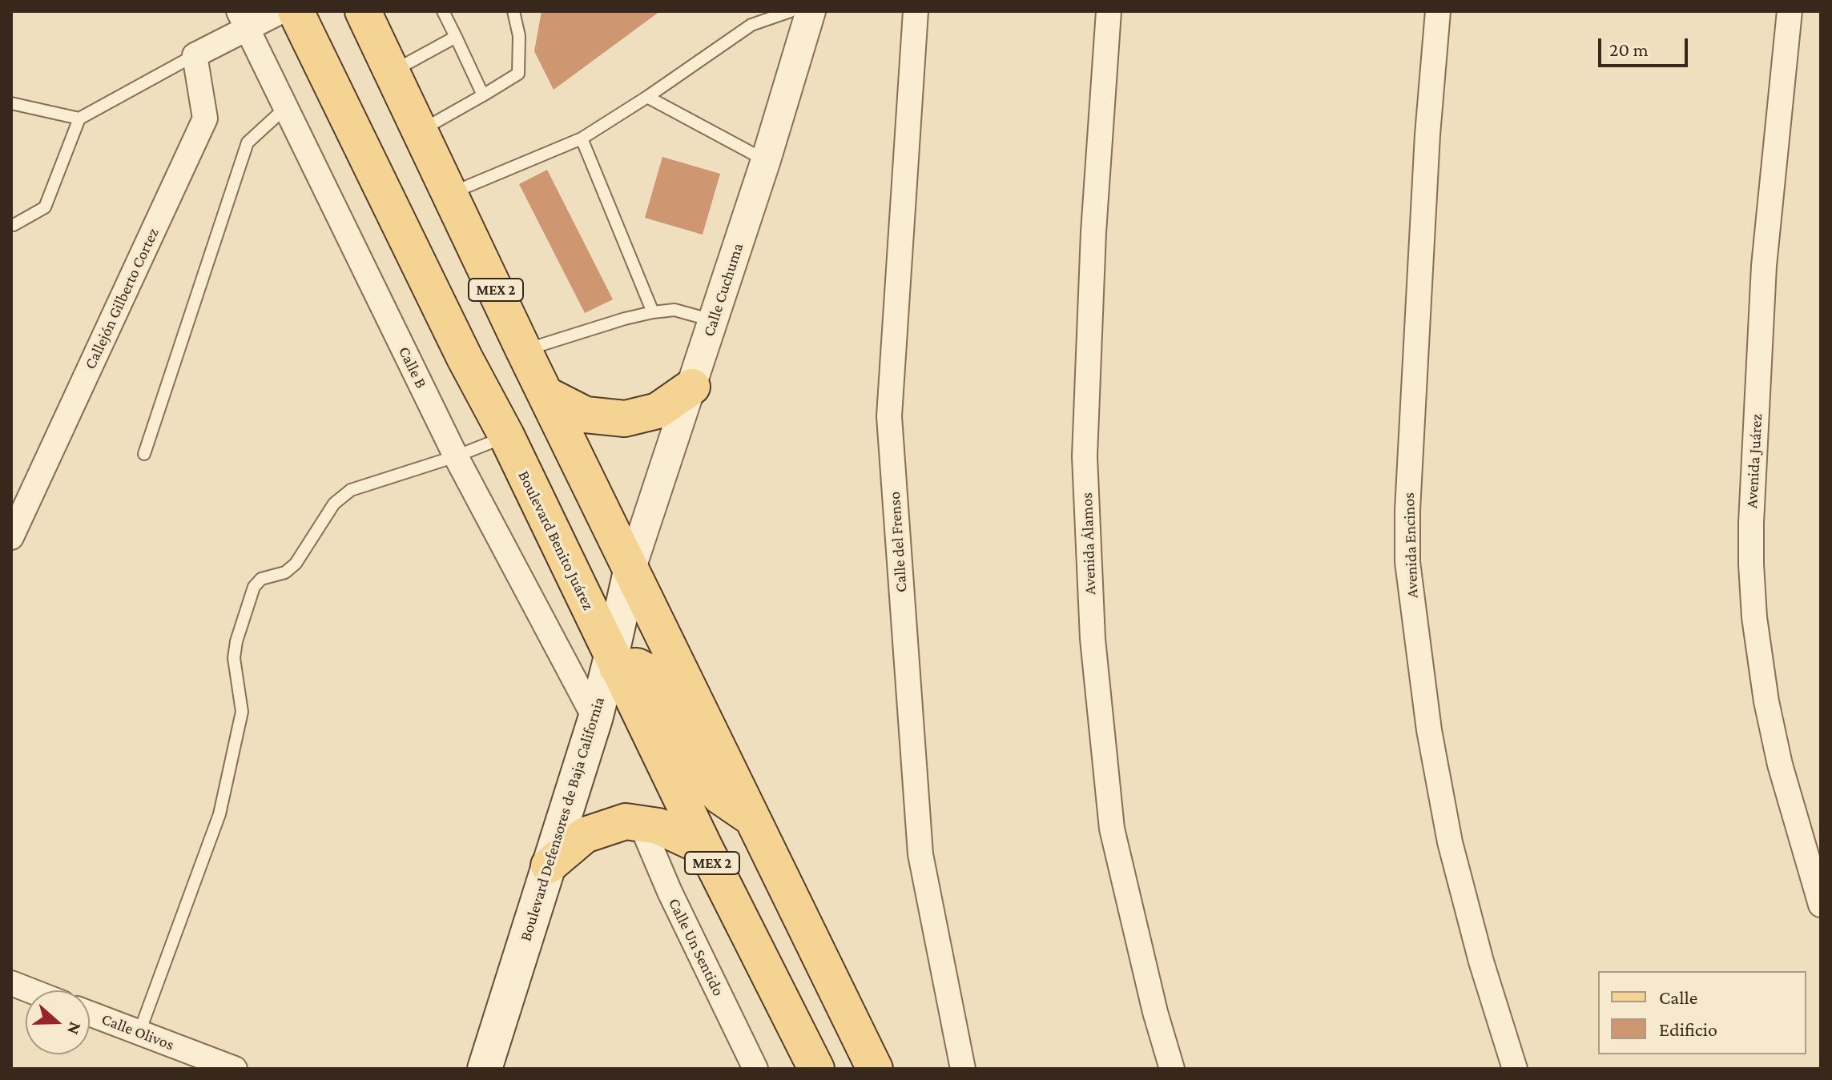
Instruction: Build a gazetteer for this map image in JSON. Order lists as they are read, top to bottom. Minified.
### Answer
{"streets":{"main road":["MEX 2","Boulevard Benito Juárez","Boulevard Defensores de Baja California"],"street":["Calle Cuchuma","Callejón Gilberto Cortez","Calle B","Avenida Juárez","Calle del Frenso","Avenida Álamos","Avenida Encinos","Calle Un Sentido","Calle Olivos"]},"crossings":[["MEX 2","Calle Cuchuma"],["MEX 2","Boulevard Defensores de Baja California"],["Calle Cuchuma","Boulevard Defensores de Baja California"],["Calle B","Boulevard Defensores de Baja California"],["Boulevard Benito Juárez","Boulevard Defensores de Baja California"]],"legend":["Calle","Edificio"],"scale_bar":"20 m","north":"right"}
